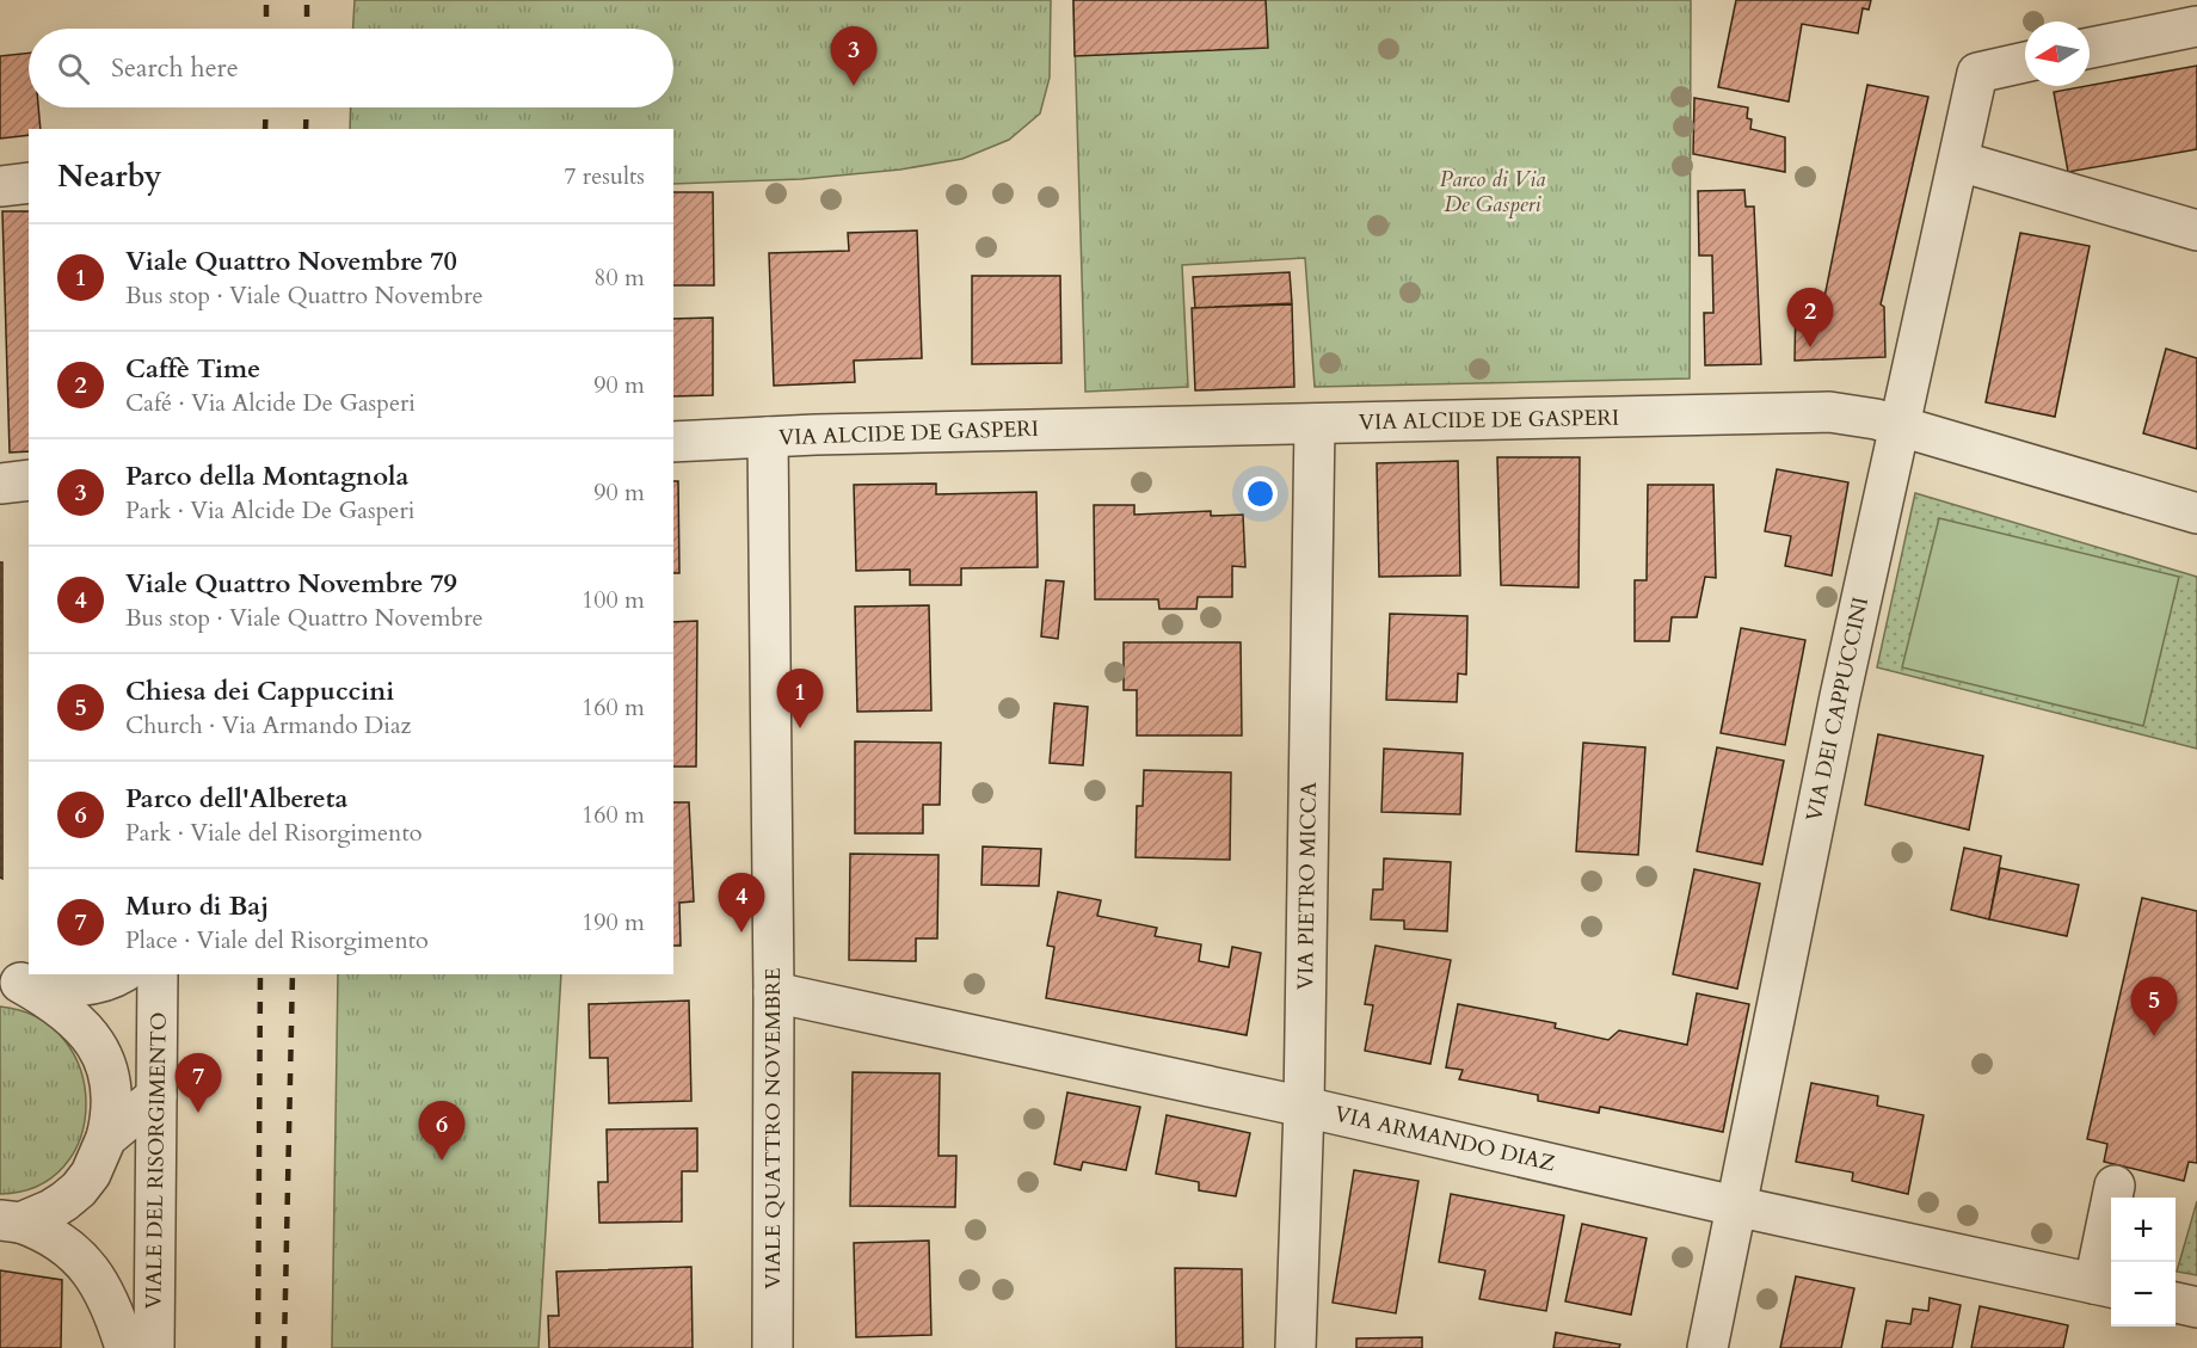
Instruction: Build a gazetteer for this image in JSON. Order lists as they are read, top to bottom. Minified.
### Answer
{"streets":{"street":["VIA ALCIDE DE GASPERI","VIA DEI CAPPUCCINI","VIA PIETRO MICCA","VIALE QUATTRO NOVEMBRE","VIA ARMANDO DIAZ","VIALE DEL RISORGIMENTO"]},"crossings":[["VIA ALCIDE DE GASPERI","VIA DEI CAPPUCCINI"],["VIA ALCIDE DE GASPERI","VIA PIETRO MICCA"],["VIA ALCIDE DE GASPERI","VIALE QUATTRO NOVEMBRE"],["VIA DEI CAPPUCCINI","VIA ARMANDO DIAZ"],["VIA PIETRO MICCA","VIA ARMANDO DIAZ"],["VIALE QUATTRO NOVEMBRE","VIA ARMANDO DIAZ"]],"parks":["Parco di Via De Gasperi"],"north":"left","page":{"pins":["3","2","1","4","5","7","6"],"search":"Search here","heading":["Nearby","7 results"],"list":[{"mark":"1","name":"Viale Quattro Novembre 70","note":"Bus stop · Viale Quattro Novembre","value":"80 m"},{"mark":"2","name":"Caffè Time","note":"Café · Via Alcide De Gasperi","value":"90 m"},{"mark":"3","name":"Parco della Montagnola","note":"Park · Via Alcide De Gasperi","value":"90 m"},{"mark":"4","name":"Viale Quattro Novembre 79","note":"Bus stop · Viale Quattro Novembre","value":"100 m"},{"mark":"5","name":"Chiesa dei Cappuccini","note":"Church · Via Armando Diaz","value":"160 m"},{"mark":"6","name":"Parco dell'Albereta","note":"Park · Viale del Risorgimento","value":"160 m"},{"mark":"7","name":"Muro di Baj","note":"Place · Viale del Risorgimento","value":"190 m"}],"map_buttons":["+","−"]}}
